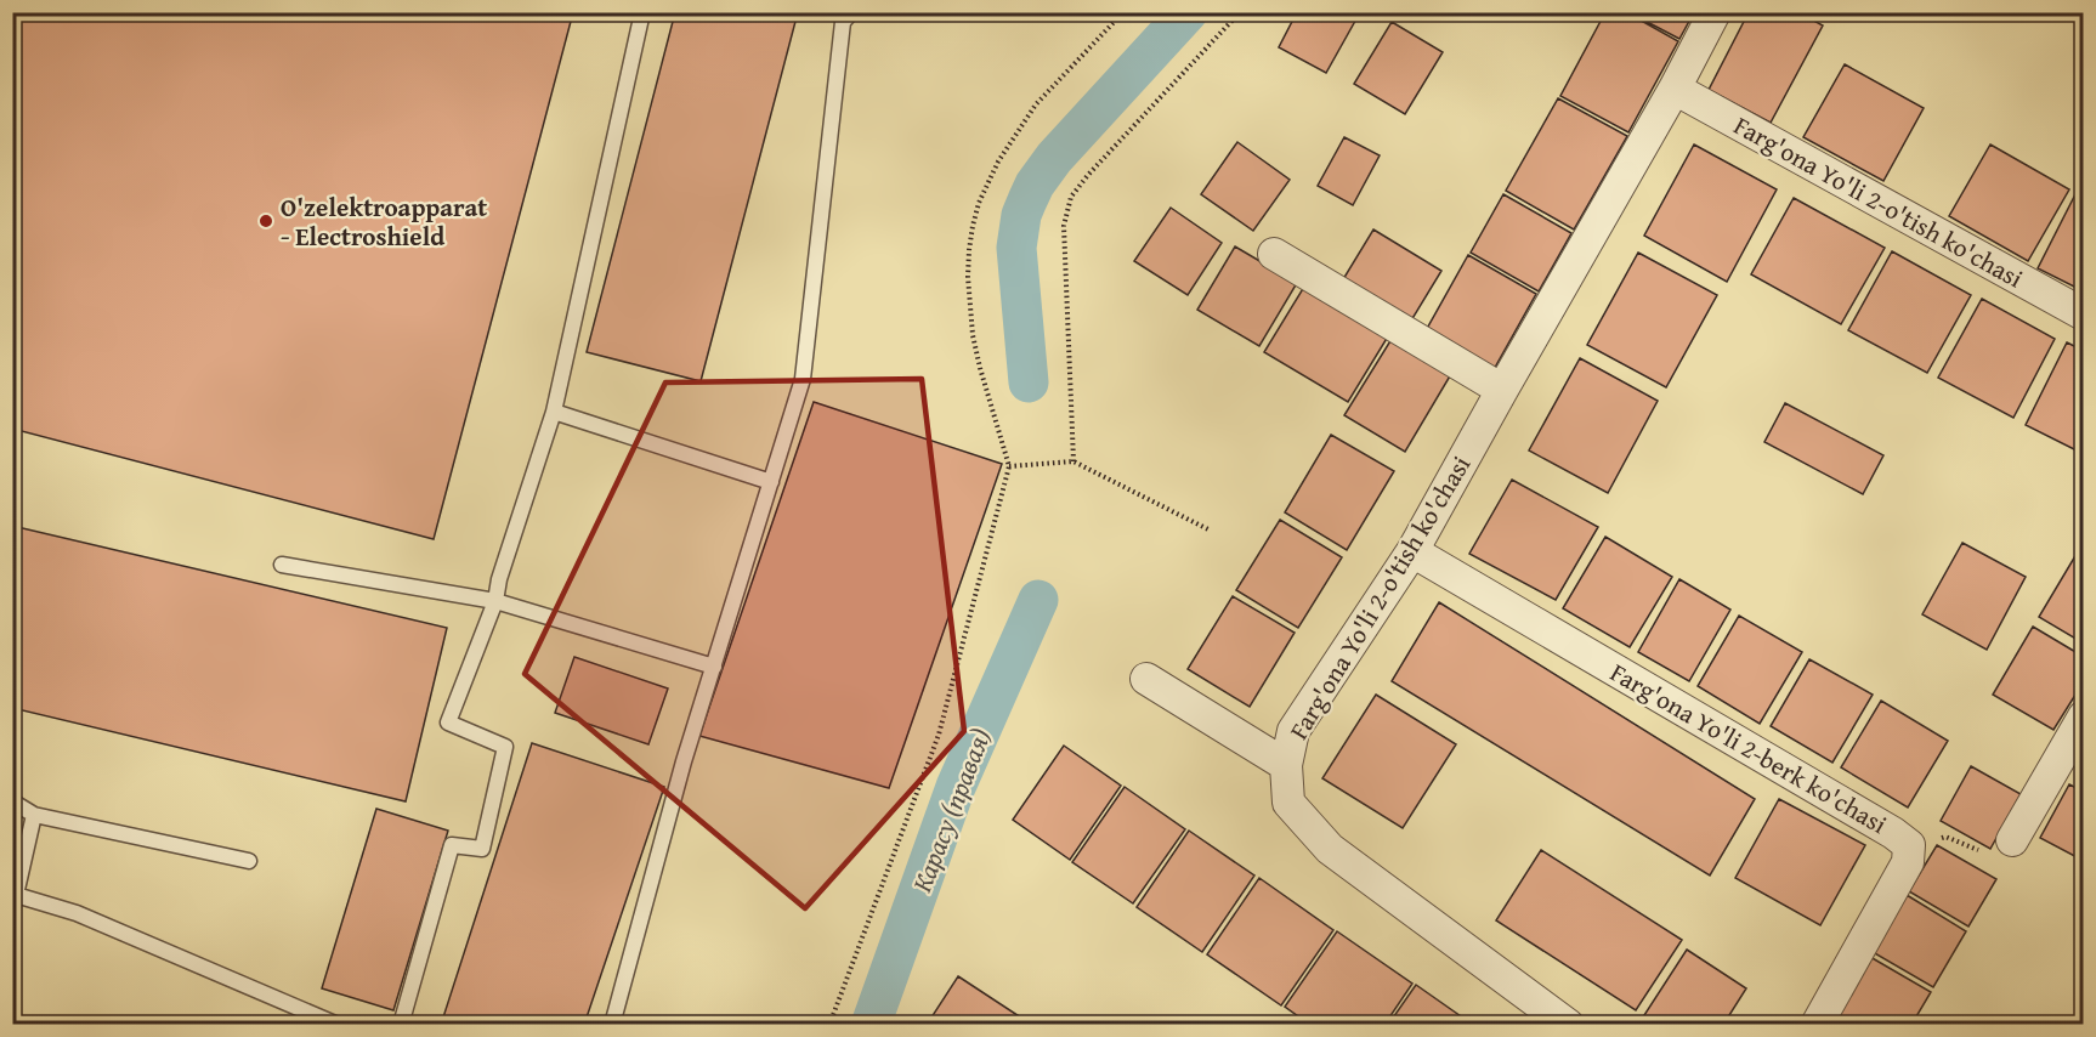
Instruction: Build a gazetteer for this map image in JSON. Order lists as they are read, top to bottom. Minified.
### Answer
{"streets":{"street":["Farg'ona Yo'li 2-o'tish ko'chasi","Farg'ona Yo'li 2-berk ko'chasi"]},"crossings":[["Farg'ona Yo'li 2-o'tish ko'chasi","Farg'ona Yo'li 2-berk ko'chasi"]],"water":["Карасу (правая)"],"places":["O'zelektroapparat - Electroshield"]}
